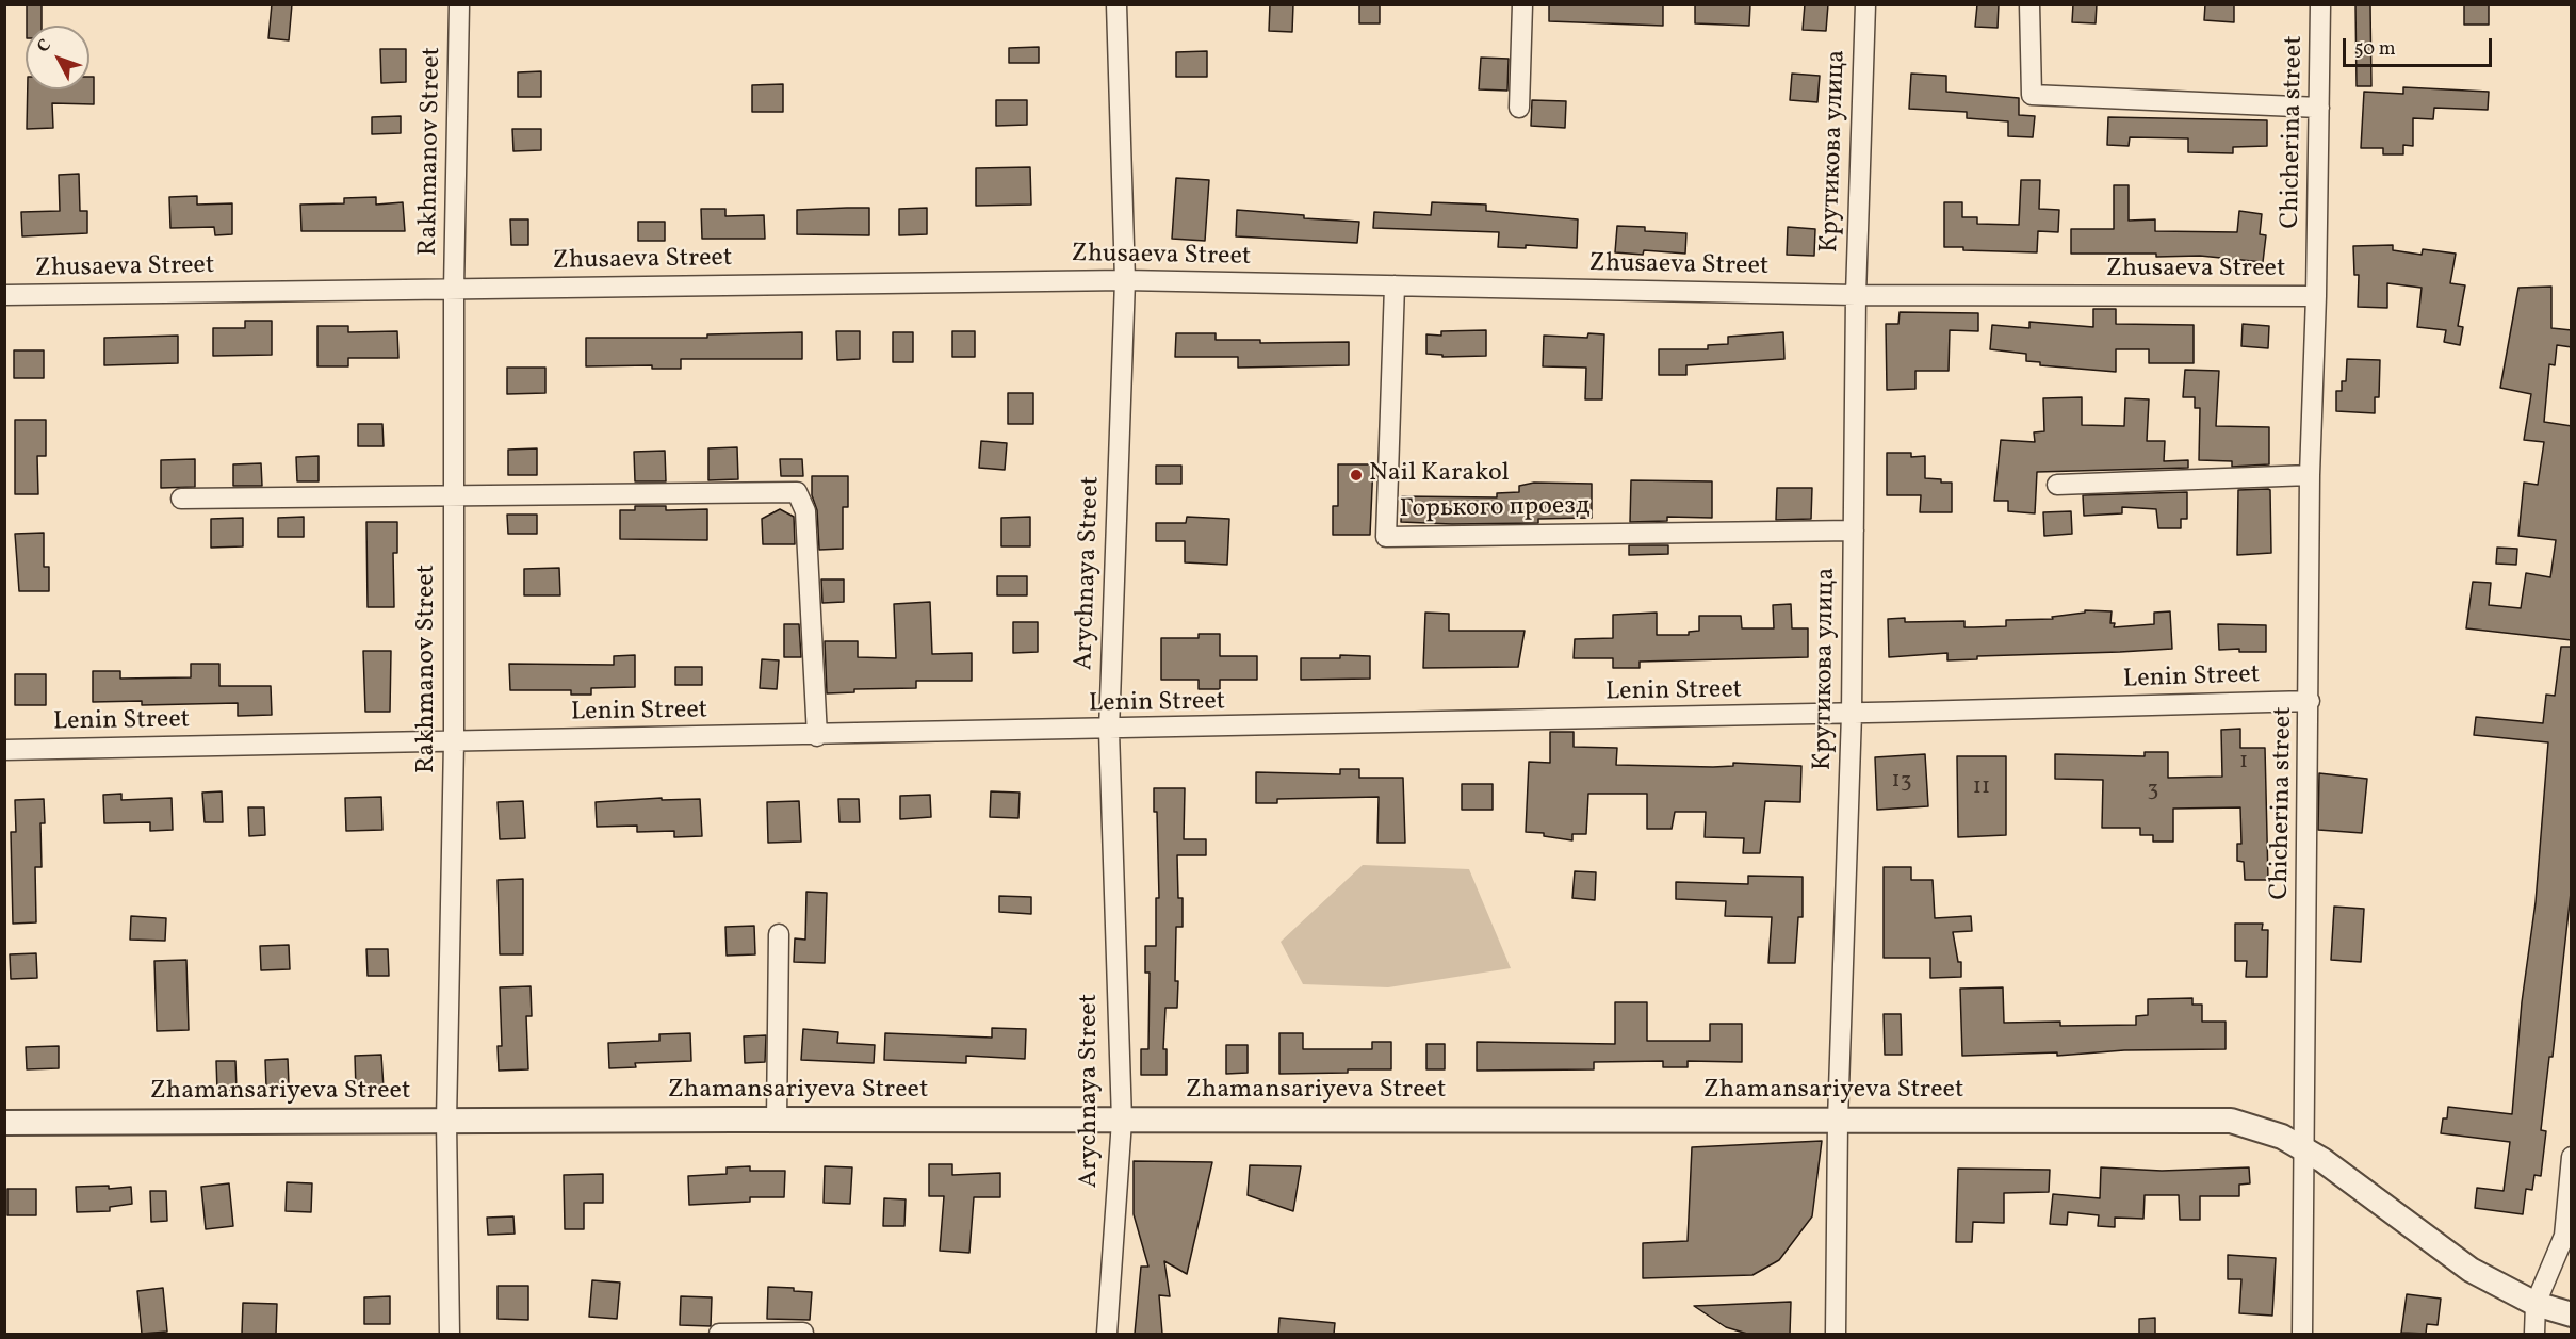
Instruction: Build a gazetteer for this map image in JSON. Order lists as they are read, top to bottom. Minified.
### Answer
{"streets":{"street":["Chicherina street","Rakhmanov Street","Крутикова улица","Zhusaeva Street","Горького проезд","Arychnaya Street","Lenin Street","Zhamansariyeva Street"]},"crossings":[["Chicherina street","Zhusaeva Street"],["Chicherina street","Lenin Street"],["Chicherina street","Zhamansariyeva Street"],["Rakhmanov Street","Zhusaeva Street"],["Rakhmanov Street","Lenin Street"],["Rakhmanov Street","Zhamansariyeva Street"],["Крутикова улица","Zhusaeva Street"],["Крутикова улица","Горького проезд"],["Крутикова улица","Lenin Street"],["Крутикова улица","Zhamansariyeva Street"],["Zhusaeva Street","Горького проезд"],["Zhusaeva Street","Arychnaya Street"],["Arychnaya Street","Lenin Street"],["Arychnaya Street","Zhamansariyeva Street"]],"places":["Nail Karakol"],"house_numbers":["1","13","11","3"],"scale_bar":"50 m","north":"top left"}
